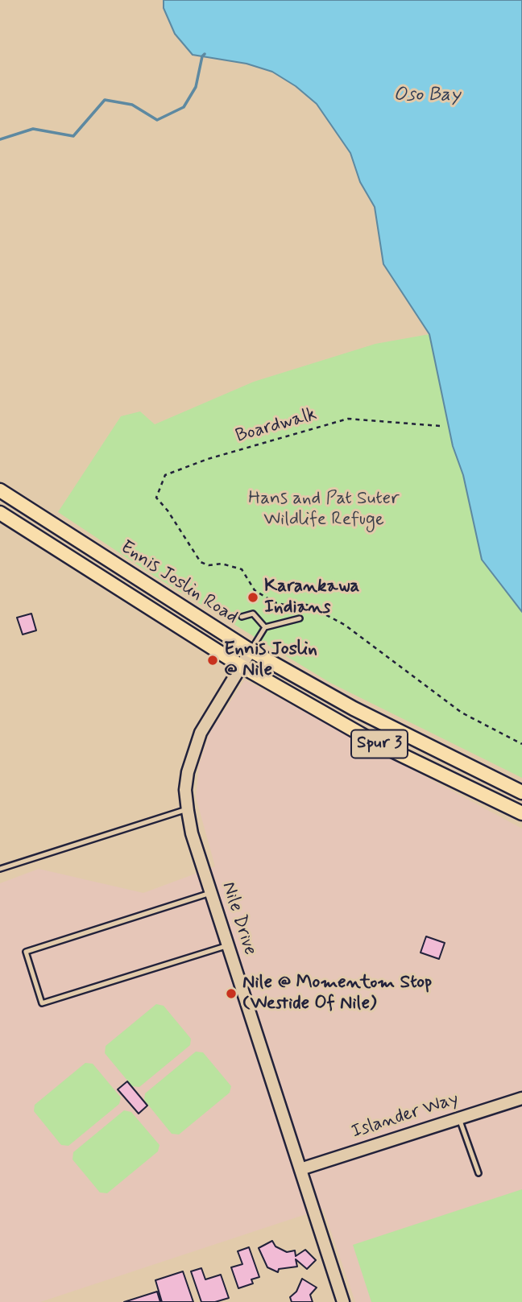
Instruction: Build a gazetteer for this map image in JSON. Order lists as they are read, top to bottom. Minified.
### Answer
{"streets":{"main road":["Ennis Joslin Road","Spur 3","Nile Drive","Islander Way"],"path":["Boardwalk"]},"crossings":[["Ennis Joslin Road","Nile Drive"],["Nile Drive","Islander Way"]],"water":["Oso Bay"],"parks":["Hans and Pat Suter Wildlife Refuge"],"places":["Karankawa Indians","Ennis Joslin @ Nile","Nile @ Momentom Stop (Westide Of Nile)"]}
